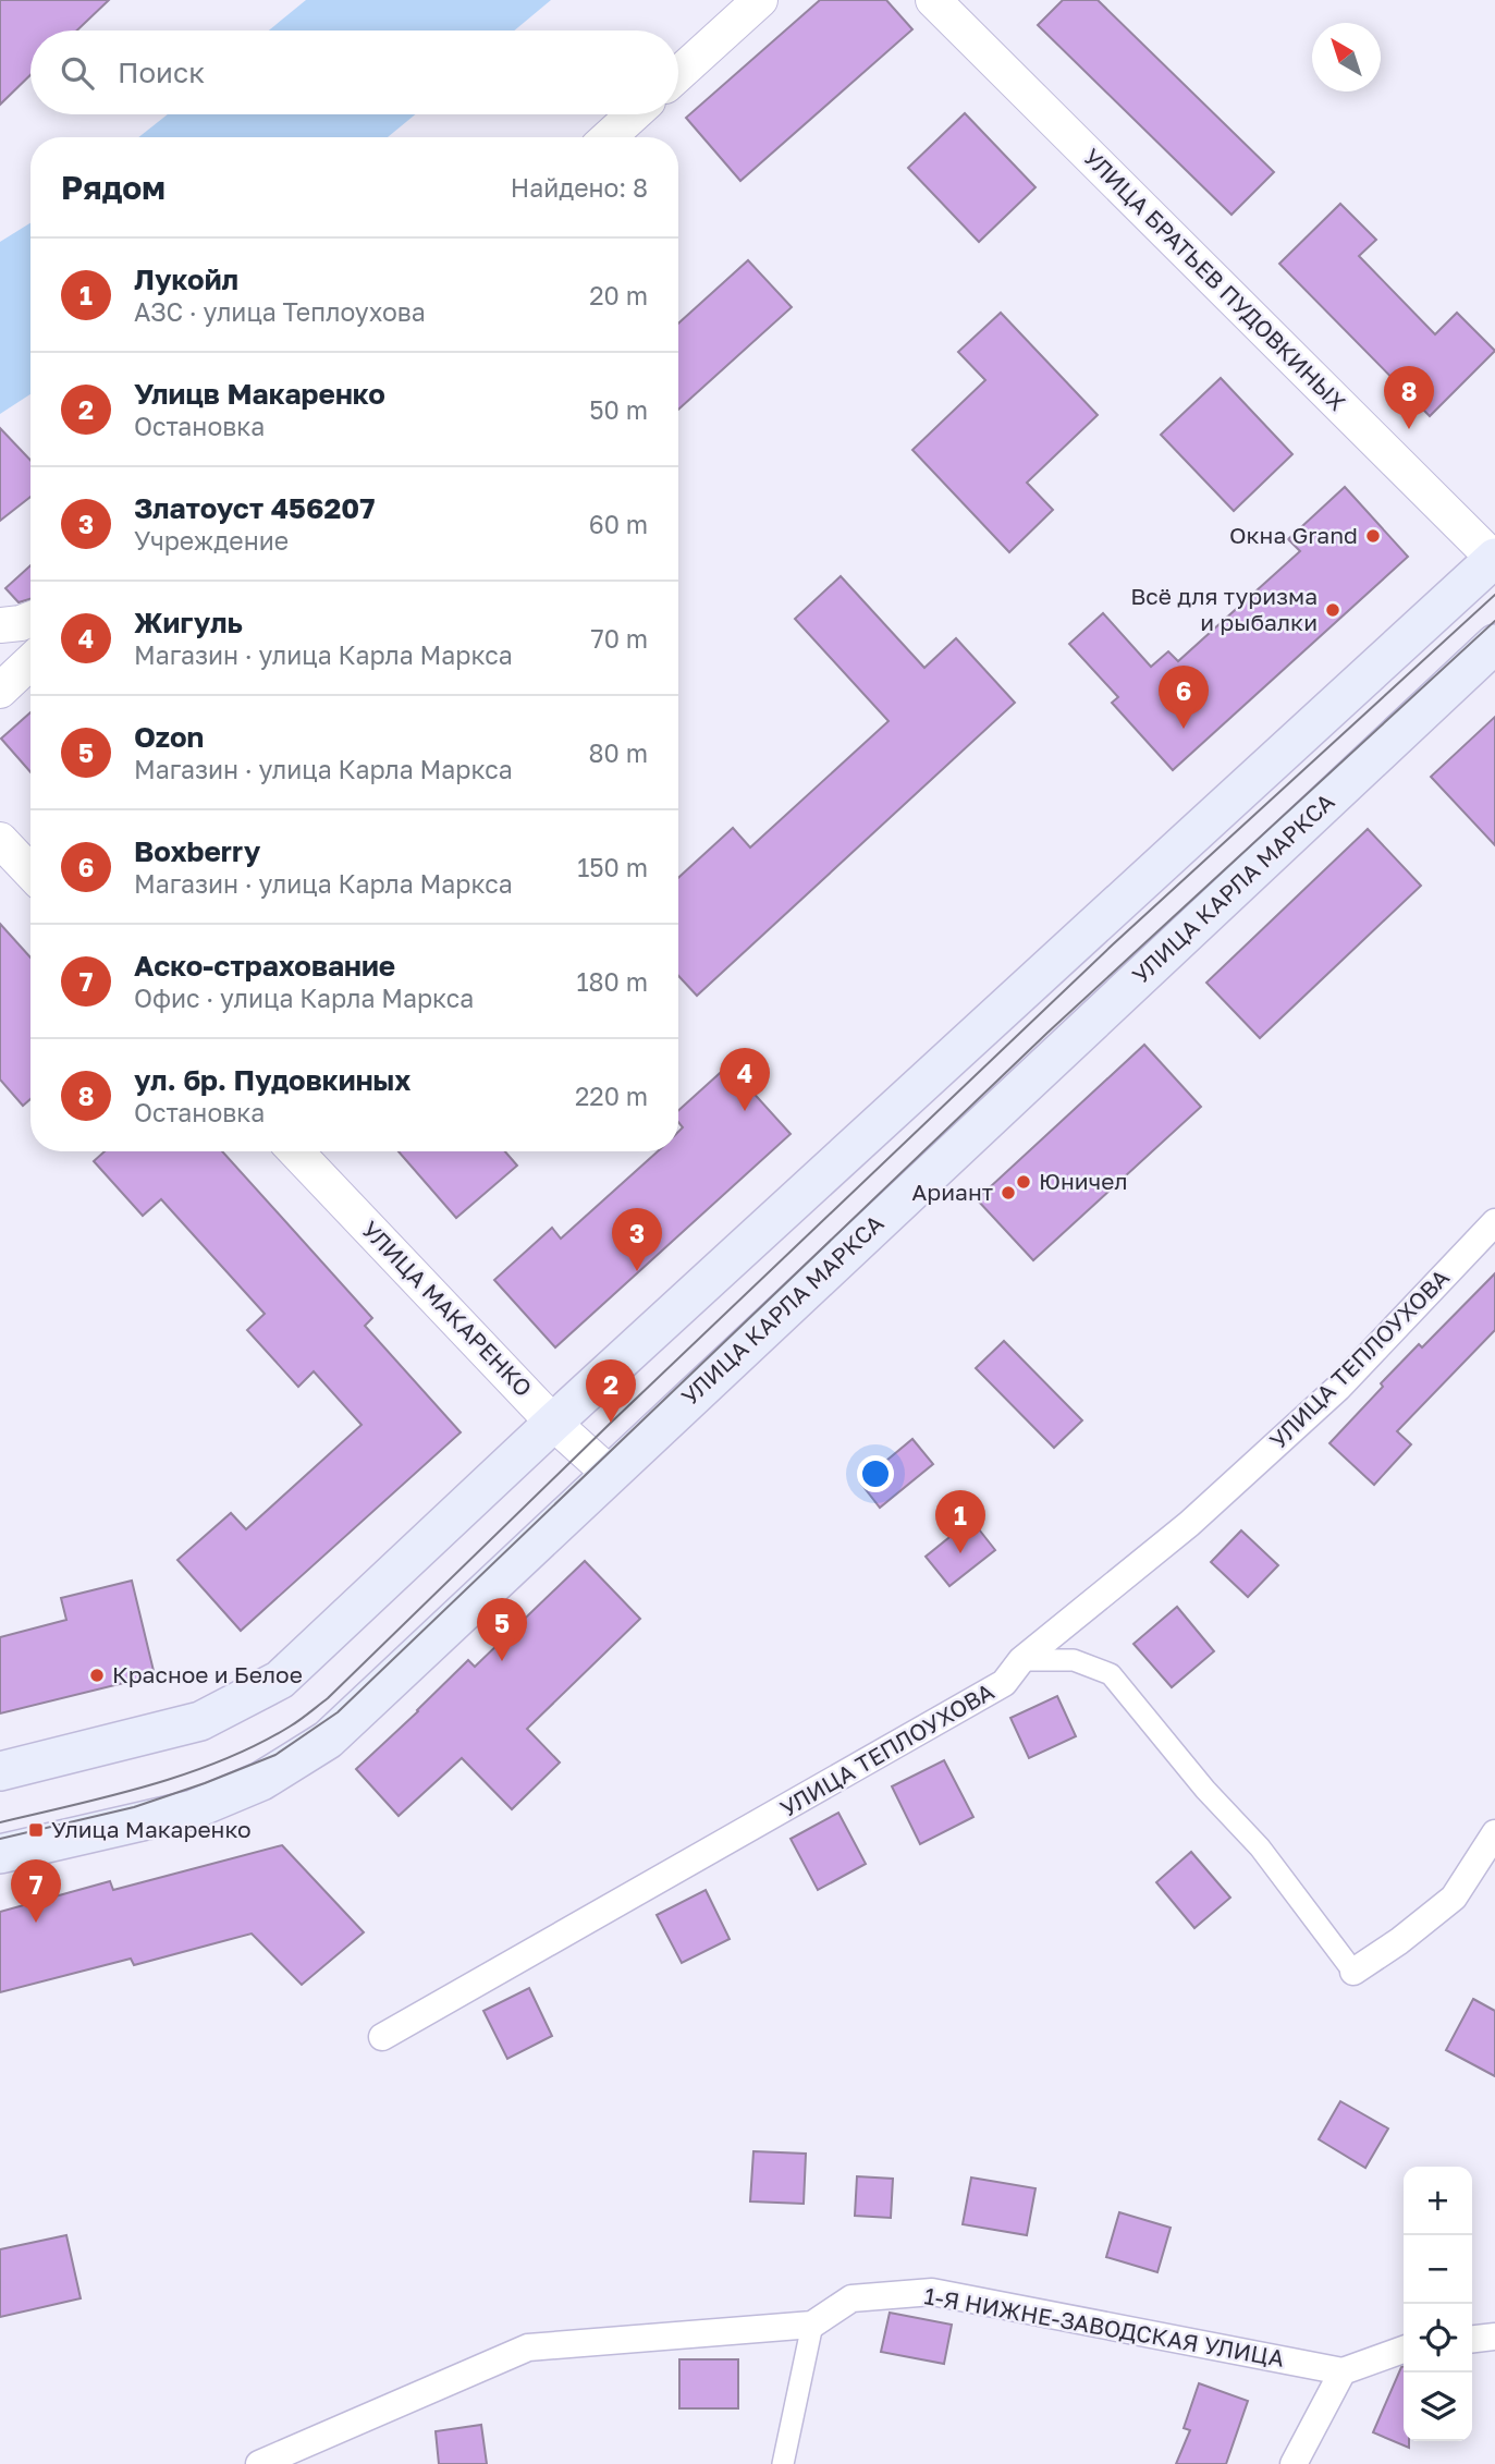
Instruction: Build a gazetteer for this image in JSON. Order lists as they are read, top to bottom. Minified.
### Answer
{"streets":{"main road":["УЛИЦА КАРЛА МАРКСА"],"street":["УЛИЦА БРАТЬЕВ ПУДОВКИНЫХ","УЛИЦА МАКАРЕНКО","УЛИЦА ТЕПЛОУХОВА","1-Я НИЖНЕ-ЗАВОДСКАЯ УЛИЦА"]},"crossings":[["УЛИЦА КАРЛА МАРКСА","УЛИЦА МАКАРЕНКО"]],"places":{"other":["Окна Grand","Всё для туризма и рыбалки","Юничел","Ариант","Красное и Белое"],"transit":["Улица Макаренко"]},"north":"top left","page":{"search":"Поиск","heading":["Рядом","Найдено: 8"],"list":[{"mark":"1","name":"Лукойл","note":"АЗС · улица Теплоухова","value":"20 m"},{"mark":"2","name":"Улицв Макаренко","note":"Остановка","value":"50 m"},{"mark":"3","name":"Златоуст 456207","note":"Учреждение","value":"60 m"},{"mark":"4","name":"Жигуль","note":"Магазин · улица Карла Маркса","value":"70 m"},{"mark":"5","name":"Ozon","note":"Магазин · улица Карла Маркса","value":"80 m"},{"mark":"6","name":"Boxberry","note":"Магазин · улица Карла Маркса","value":"150 m"},{"mark":"7","name":"Аско-страхование","note":"Офис · улица Карла Маркса","value":"180 m"},{"mark":"8","name":"ул. бр. Пудовкиных","note":"Остановка","value":"220 m"}],"pins":["8","6","4","3","2","1","5","7"],"map_buttons":["+","−"]}}
